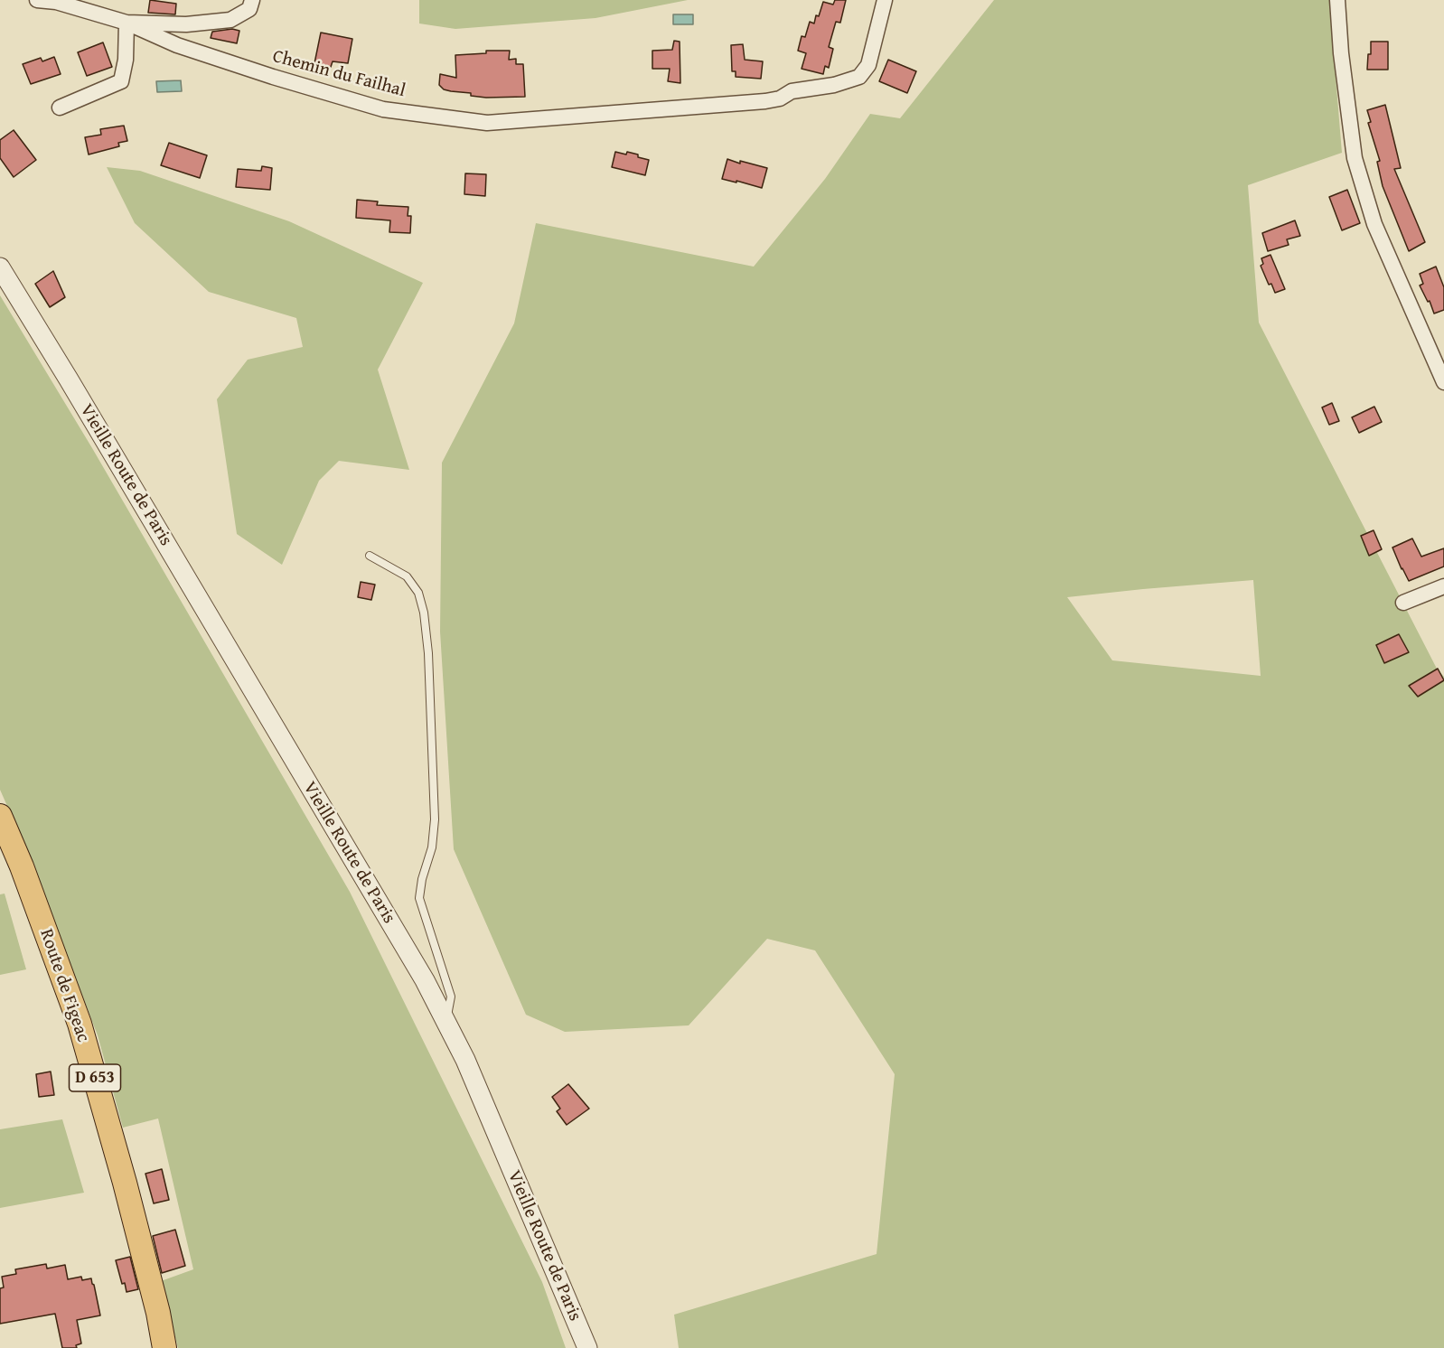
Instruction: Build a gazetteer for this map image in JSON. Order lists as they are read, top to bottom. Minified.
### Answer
{"streets":{"main road":["Route de Figeac","D 653"],"street":["Chemin du Failhal","Vieille Route de Paris"]}}
